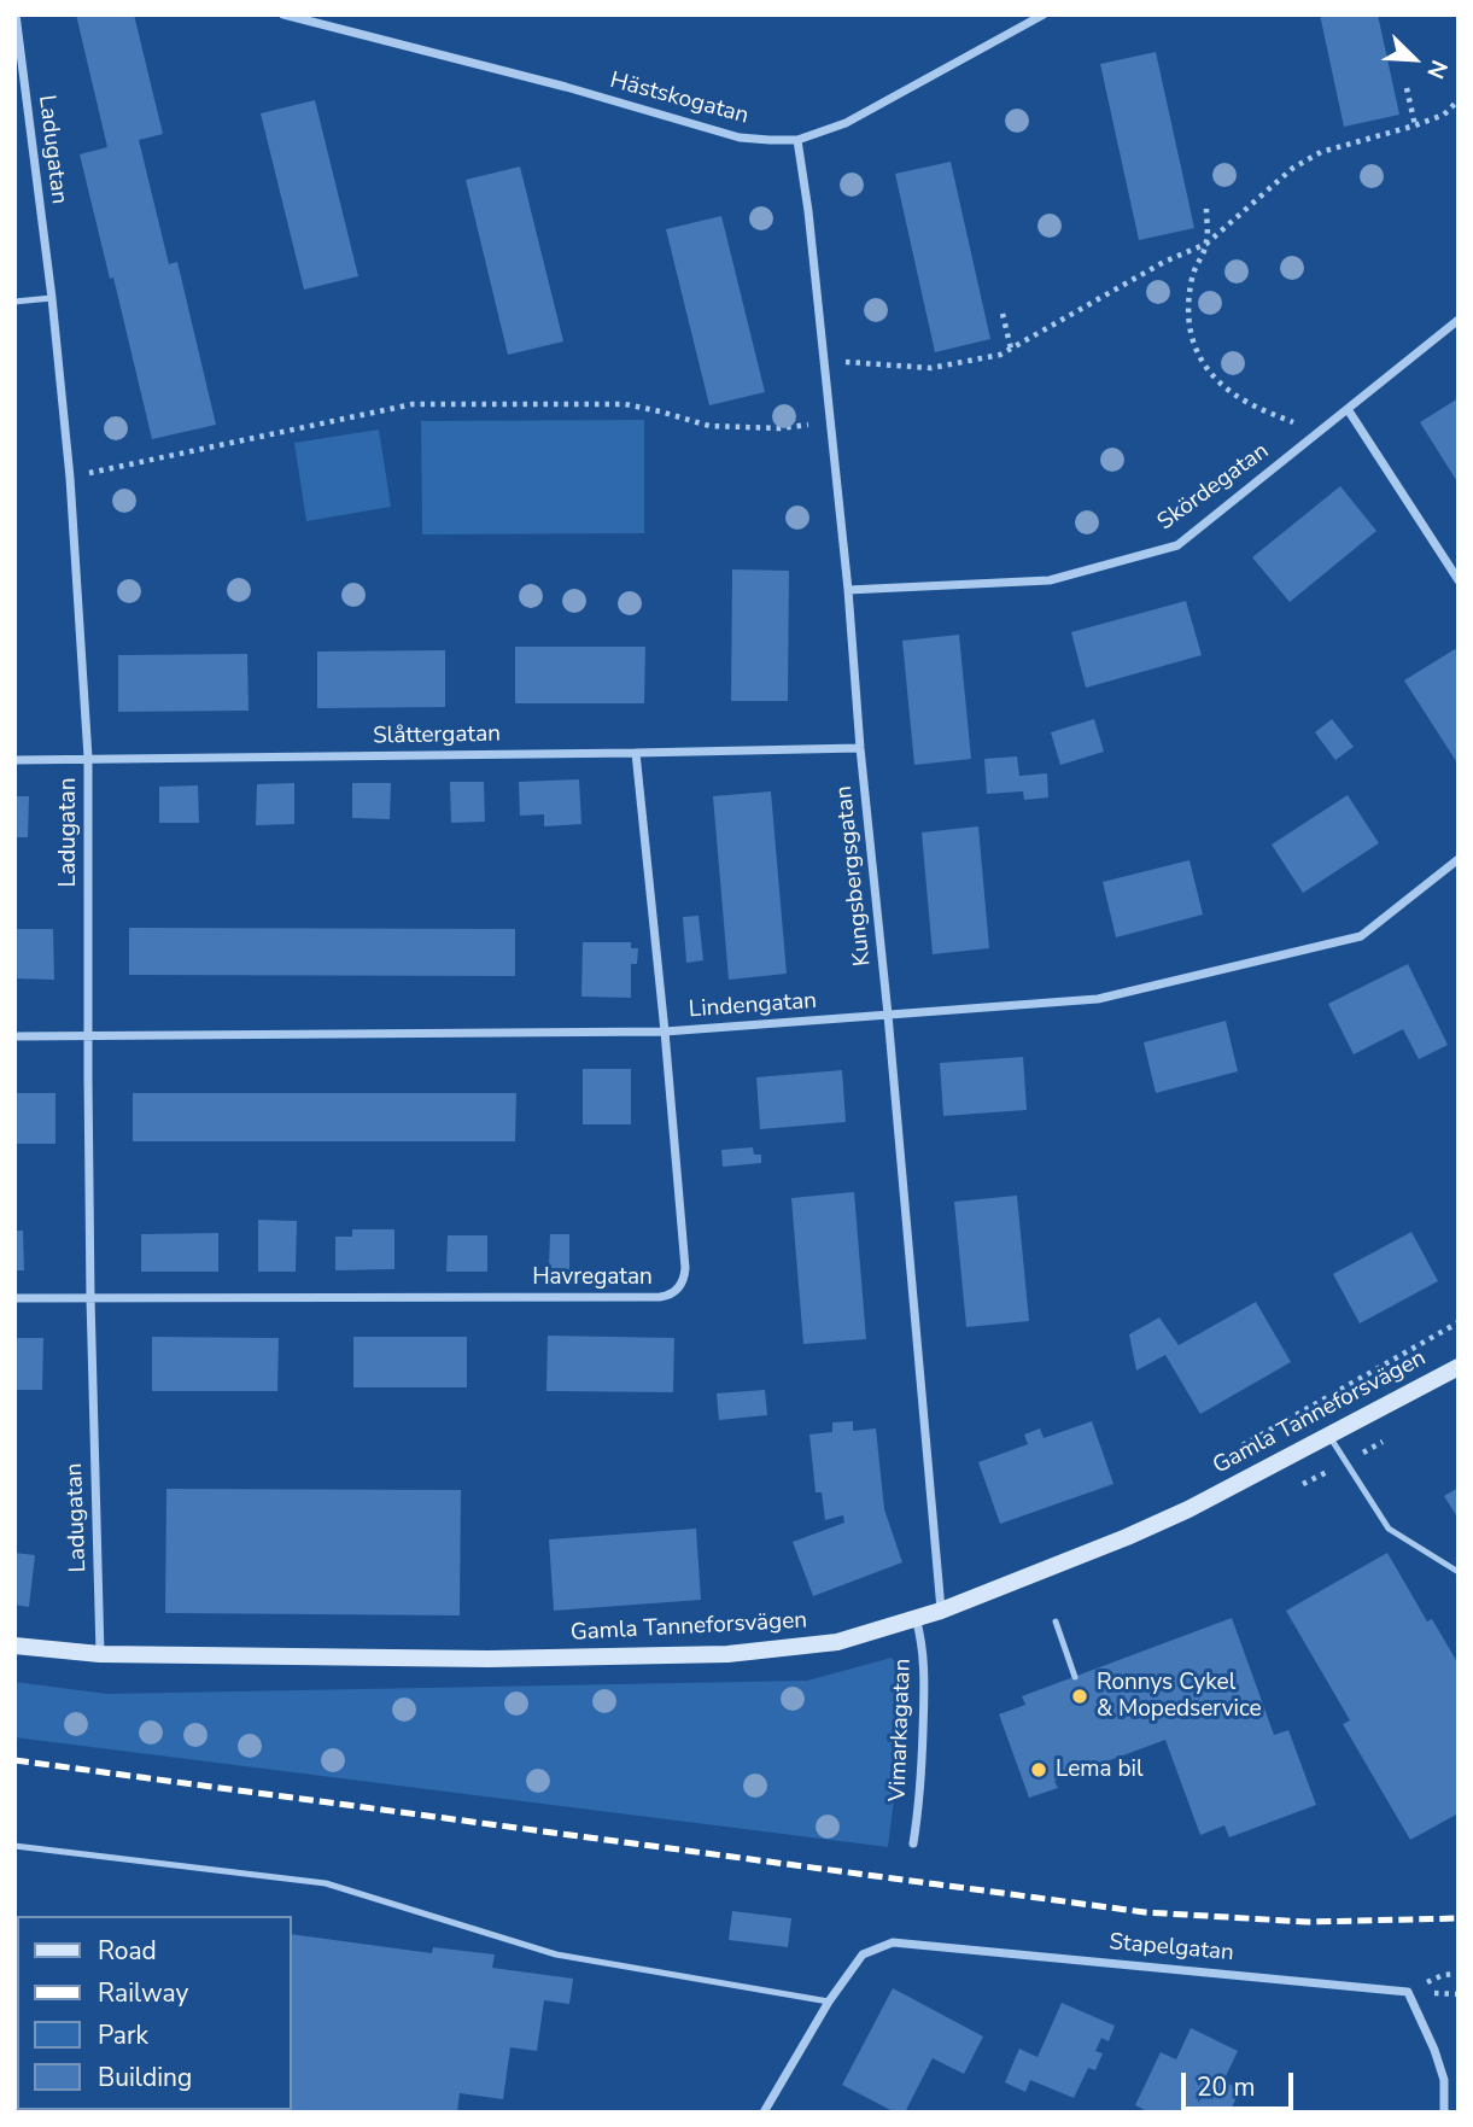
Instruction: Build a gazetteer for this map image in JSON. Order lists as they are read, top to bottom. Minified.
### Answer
{"streets":{"street":["Hästskogatan","Ladugatan","Skördegatan","Slåttergatan","Kungsbergsgatan","Lindengatan","Havregatan","Gamla Tanneforsvägen","Vimarkagatan","Stapelgatan"]},"crossings":[["Hästskogatan","Kungsbergsgatan"],["Ladugatan","Slåttergatan"],["Ladugatan","Lindengatan"],["Ladugatan","Havregatan"],["Ladugatan","Gamla Tanneforsvägen"],["Skördegatan","Kungsbergsgatan"],["Slåttergatan","Kungsbergsgatan"],["Slåttergatan","Havregatan"],["Kungsbergsgatan","Lindengatan"],["Kungsbergsgatan","Gamla Tanneforsvägen"],["Lindengatan","Havregatan"],["Gamla Tanneforsvägen","Vimarkagatan"]],"places":["Ronnys Cykel & Mopedservice","Lema bil"],"legend":["Road","Railway","Park","Building"],"scale_bar":"20 m","north":"bottom right"}
